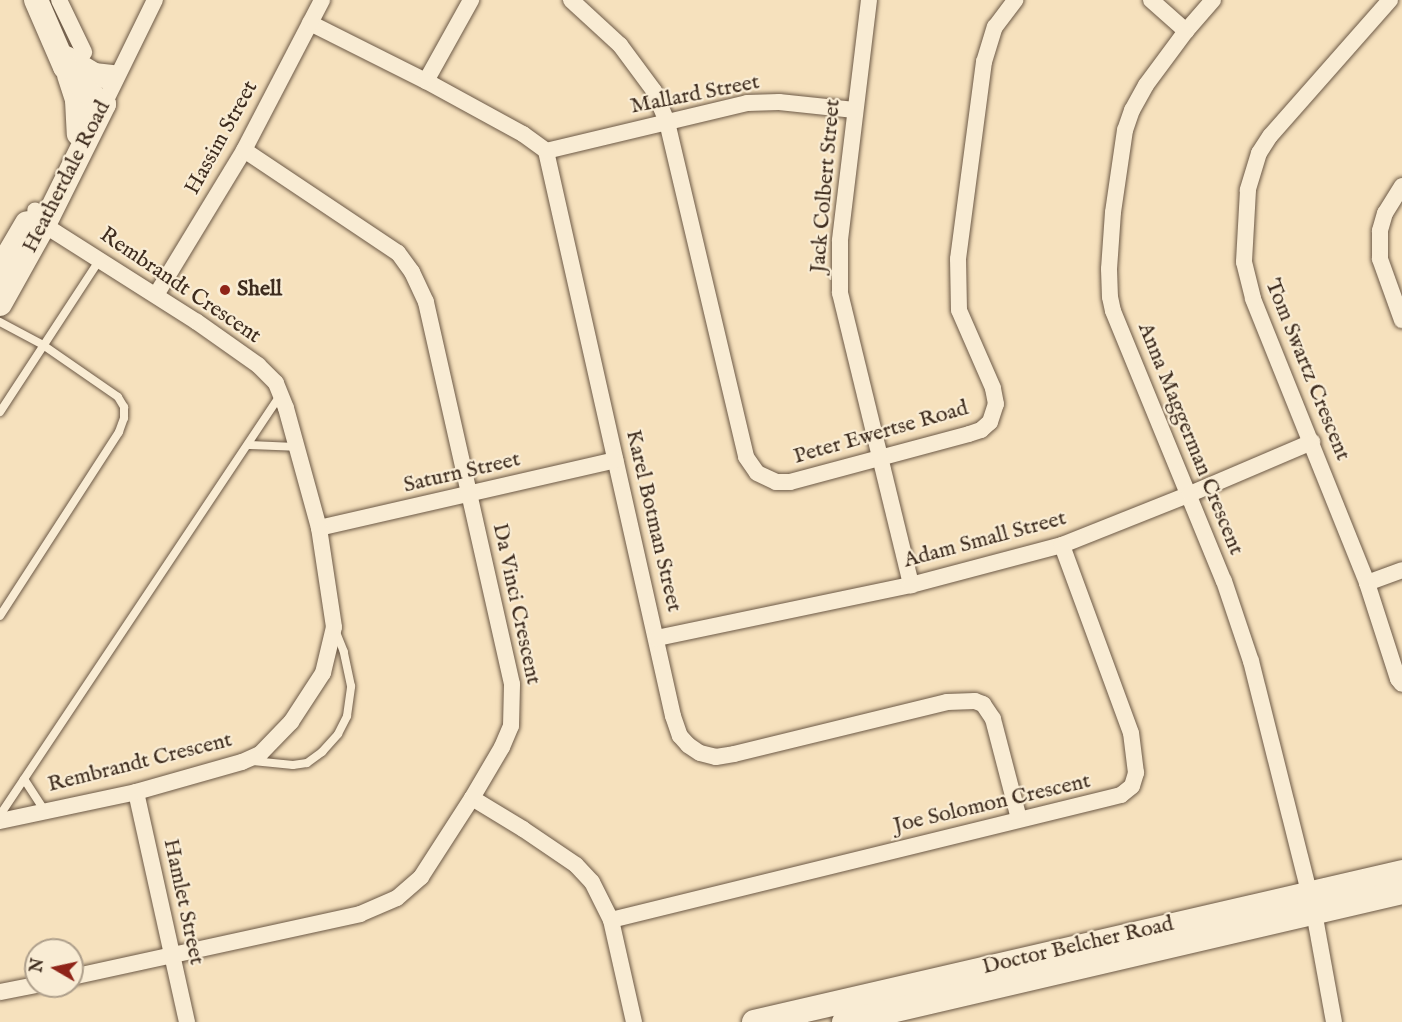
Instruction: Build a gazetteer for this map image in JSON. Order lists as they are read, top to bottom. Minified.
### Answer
{"streets":{"main road":["Heatherdale Road","Doctor Belcher Road"],"street":["Mallard Street","Hassim Street","Jack Colbert Street","Rembrandt Crescent","Tom Swartz Crescent","Peter Ewertse Road","Anna Maggerman Crescent","Saturn Street","Karel Botman Street","Adam Small Street","Da Vinci Crescent","Joe Solomon Crescent","Hamlet Street"]},"crossings":[["Mallard Street","Jack Colbert Street"],["Mallard Street","Peter Ewertse Road"],["Mallard Street","Karel Botman Street"],["Hassim Street","Rembrandt Crescent"],["Hassim Street","Da Vinci Crescent"],["Heatherdale Road","Rembrandt Crescent"],["Jack Colbert Street","Peter Ewertse Road"],["Jack Colbert Street","Adam Small Street"],["Rembrandt Crescent","Saturn Street"],["Rembrandt Crescent","Hamlet Street"],["Tom Swartz Crescent","Adam Small Street"],["Anna Maggerman Crescent","Adam Small Street"],["Anna Maggerman Crescent","Doctor Belcher Road"],["Saturn Street","Karel Botman Street"],["Saturn Street","Da Vinci Crescent"],["Karel Botman Street","Adam Small Street"],["Karel Botman Street","Joe Solomon Crescent"],["Adam Small Street","Joe Solomon Crescent"],["Da Vinci Crescent","Hamlet Street"]],"places":["Shell"],"north":"left"}
